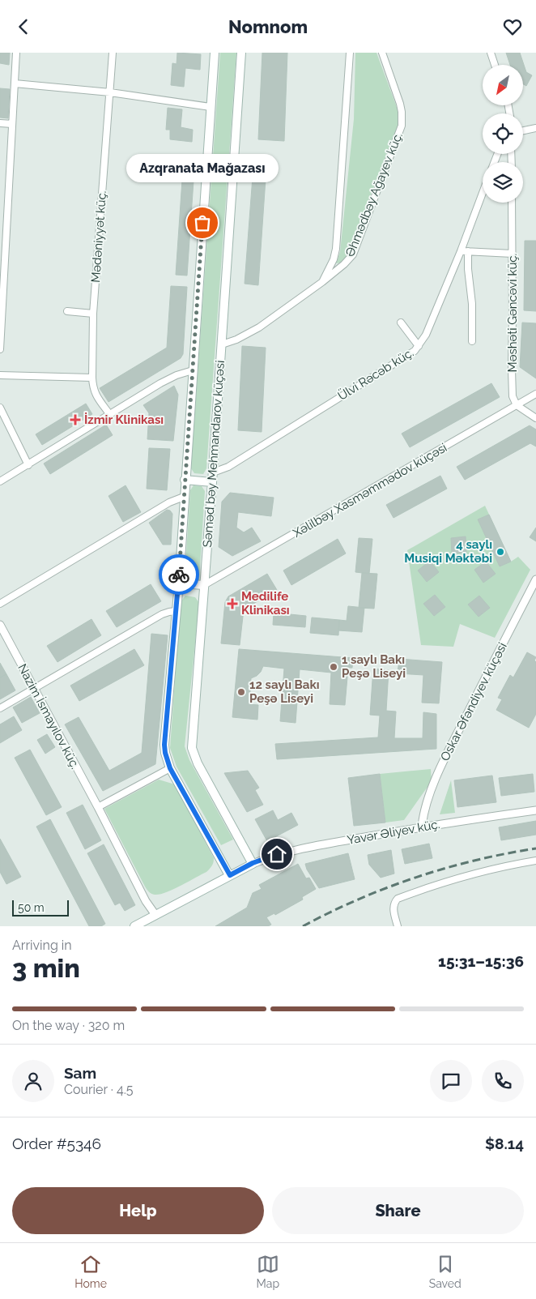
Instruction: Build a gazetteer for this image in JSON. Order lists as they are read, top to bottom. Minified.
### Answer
{"streets":{"main road":["Səməd bəy Mehmandarov küçəsi"],"street":["Əhmədbəy Ağayev küç.","Mədəniyyət küç.","Məshəti Gəncəvi küç.","Ülvi Rəcəb küç.","Xəlilbəy Xasməmmədov küçəsi","Oskar Əfəndiyev küçəsi","Nazim İsmayılov küç.","Yavər Əliyev küç."]},"crossings":[["Əhmədbəy Ağayev küç.","Səməd bəy Mehmandarov küçəsi"],["Məshəti Gəncəvi küç.","Xəlilbəy Xasməmmədov küçəsi"],["Ülvi Rəcəb küç.","Səməd bəy Mehmandarov küçəsi"],["Səməd bəy Mehmandarov küçəsi","Xəlilbəy Xasməmmədov küçəsi"],["Səməd bəy Mehmandarov küçəsi","Yavər Əliyev küç."],["Oskar Əfəndiyev küçəsi","Yavər Əliyev küç."]],"places":{"other":["Azqranata Mağazası","4 saylı Musiqi Məktəbi","1 saylı Bakı Peşə Liseyi","12 saylı Bakı Peşə Liseyi"],"health":["İzmir Klinikası","Medilife Klinikası"]},"scale_bar":"50 m","north":"bottom left","page":{"header":"Nomnom","bubble":"Azqranata Mağazası","scale":"50 m","heading":["3 min","Arriving in","15:31–15:36"],"panel":["Sam","Courier · 4.5","Order #5346","$8.14"],"bar":"On the way · 320 m","buttons":["Help","Share"],"tabs":["Home","Map","Saved"]}}
